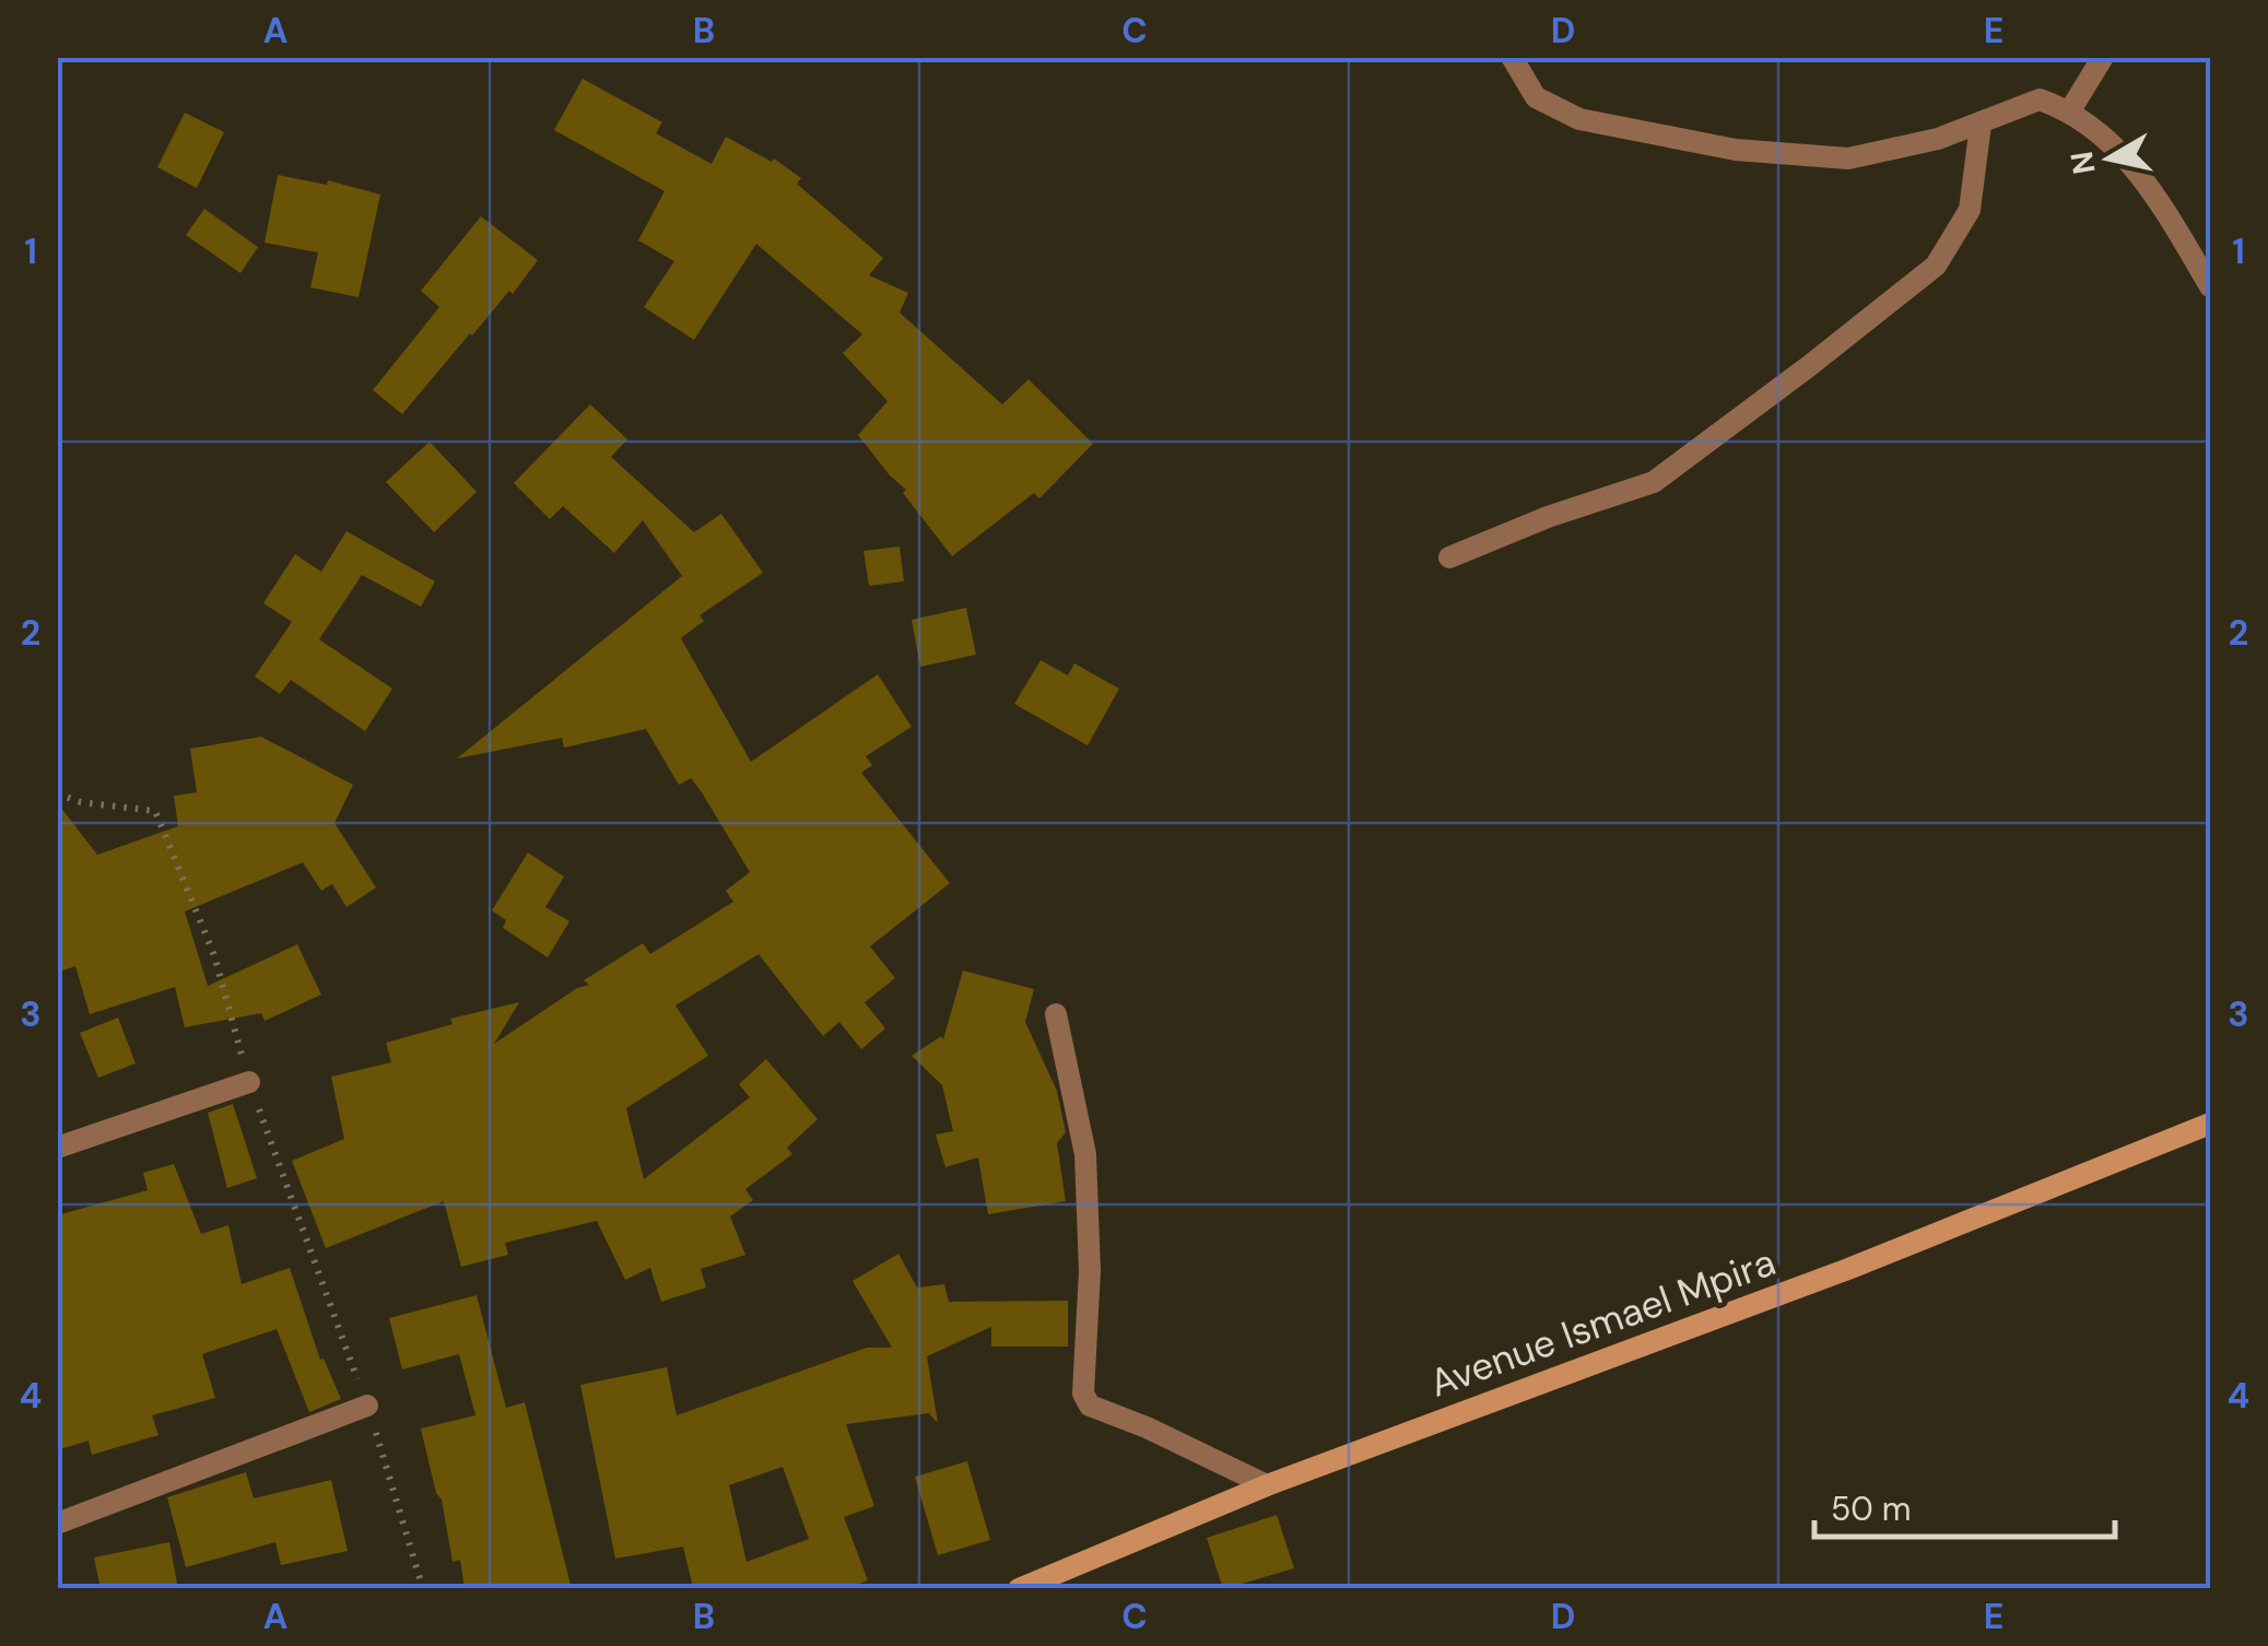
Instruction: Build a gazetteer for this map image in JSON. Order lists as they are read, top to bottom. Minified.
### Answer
{"streets":{"main road":["Avenue Ismael Mpira"]},"scale_bar":"50 m","north":"left","grid":{"columns":["A","B","C","D","E"],"rows":["1","2","3","4"]}}
